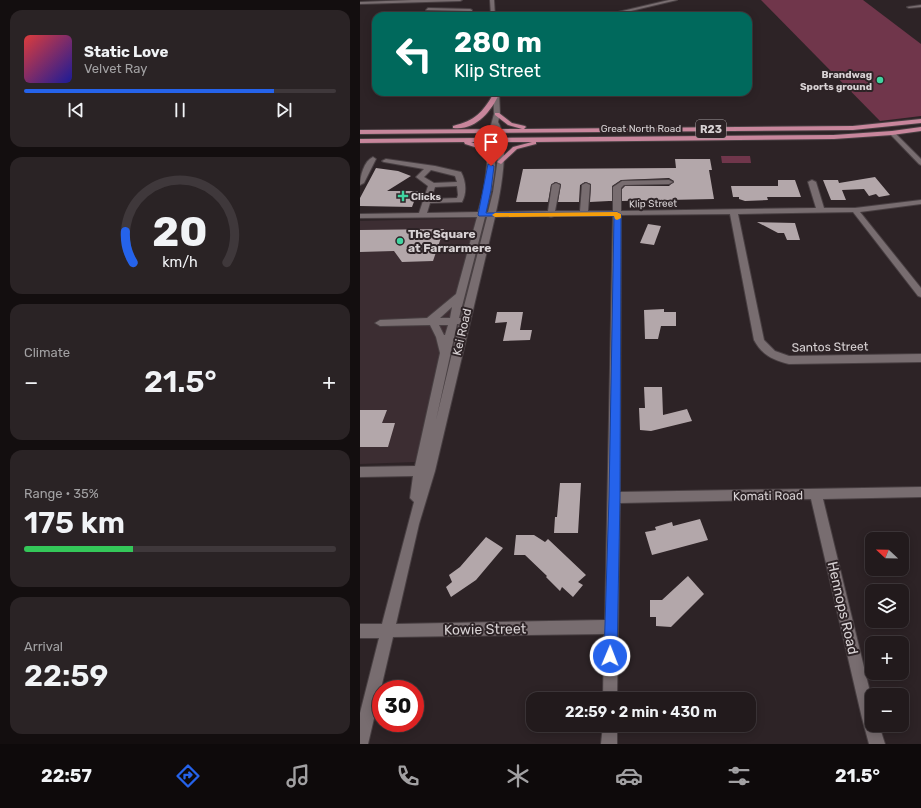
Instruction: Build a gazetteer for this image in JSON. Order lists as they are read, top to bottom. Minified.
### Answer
{"streets":{"main road":["Great North Road","R23"],"street":["Klip Street","Kei Road","Santos Street","Komati Road","Hennops Road","Kowie Street"]},"crossings":[["Great North Road","Kei Road"],["Klip Street","Kei Road"],["Klip Street","Santos Street"],["Kei Road","Kowie Street"],["Komati Road","Hennops Road"]],"places":{"other":["Brandwag Sports ground","The Square at Farrarmere"],"health":["Clicks"]},"north":"left","page":{"turn":["280 m","Klip Street"],"song":["Static Love","Velvet Ray"],"tile":["Climate",["Range · 35%","175 km"],["Arrival","22:59"]],"heat":["−","21.5°","+"],"map_buttons":["+","−"],"limit":"30","trip":"22:59 · 2 min · 430 m","tabs":["22:57","21.5°"],"gauge":["20","km/h"]}}
